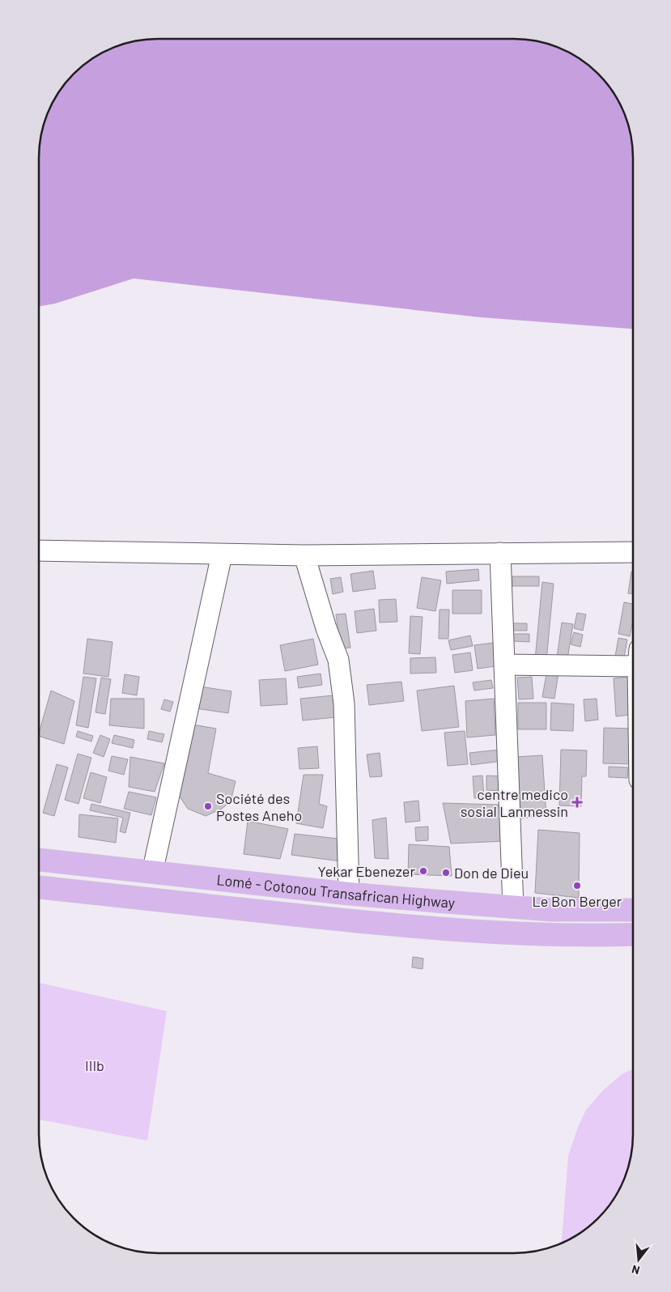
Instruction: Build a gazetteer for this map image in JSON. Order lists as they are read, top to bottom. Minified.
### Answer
{"streets":{"highway":["Lomé - Cotonou Transafrican Highway"]},"parks":["IIIb"],"places":{"health":["centre medico sosial Lanmessin"],"other":["Société des Postes Aneho","Yekar Ebenezer","Don de Dieu","Le Bon Berger"]},"north":"bottom"}
